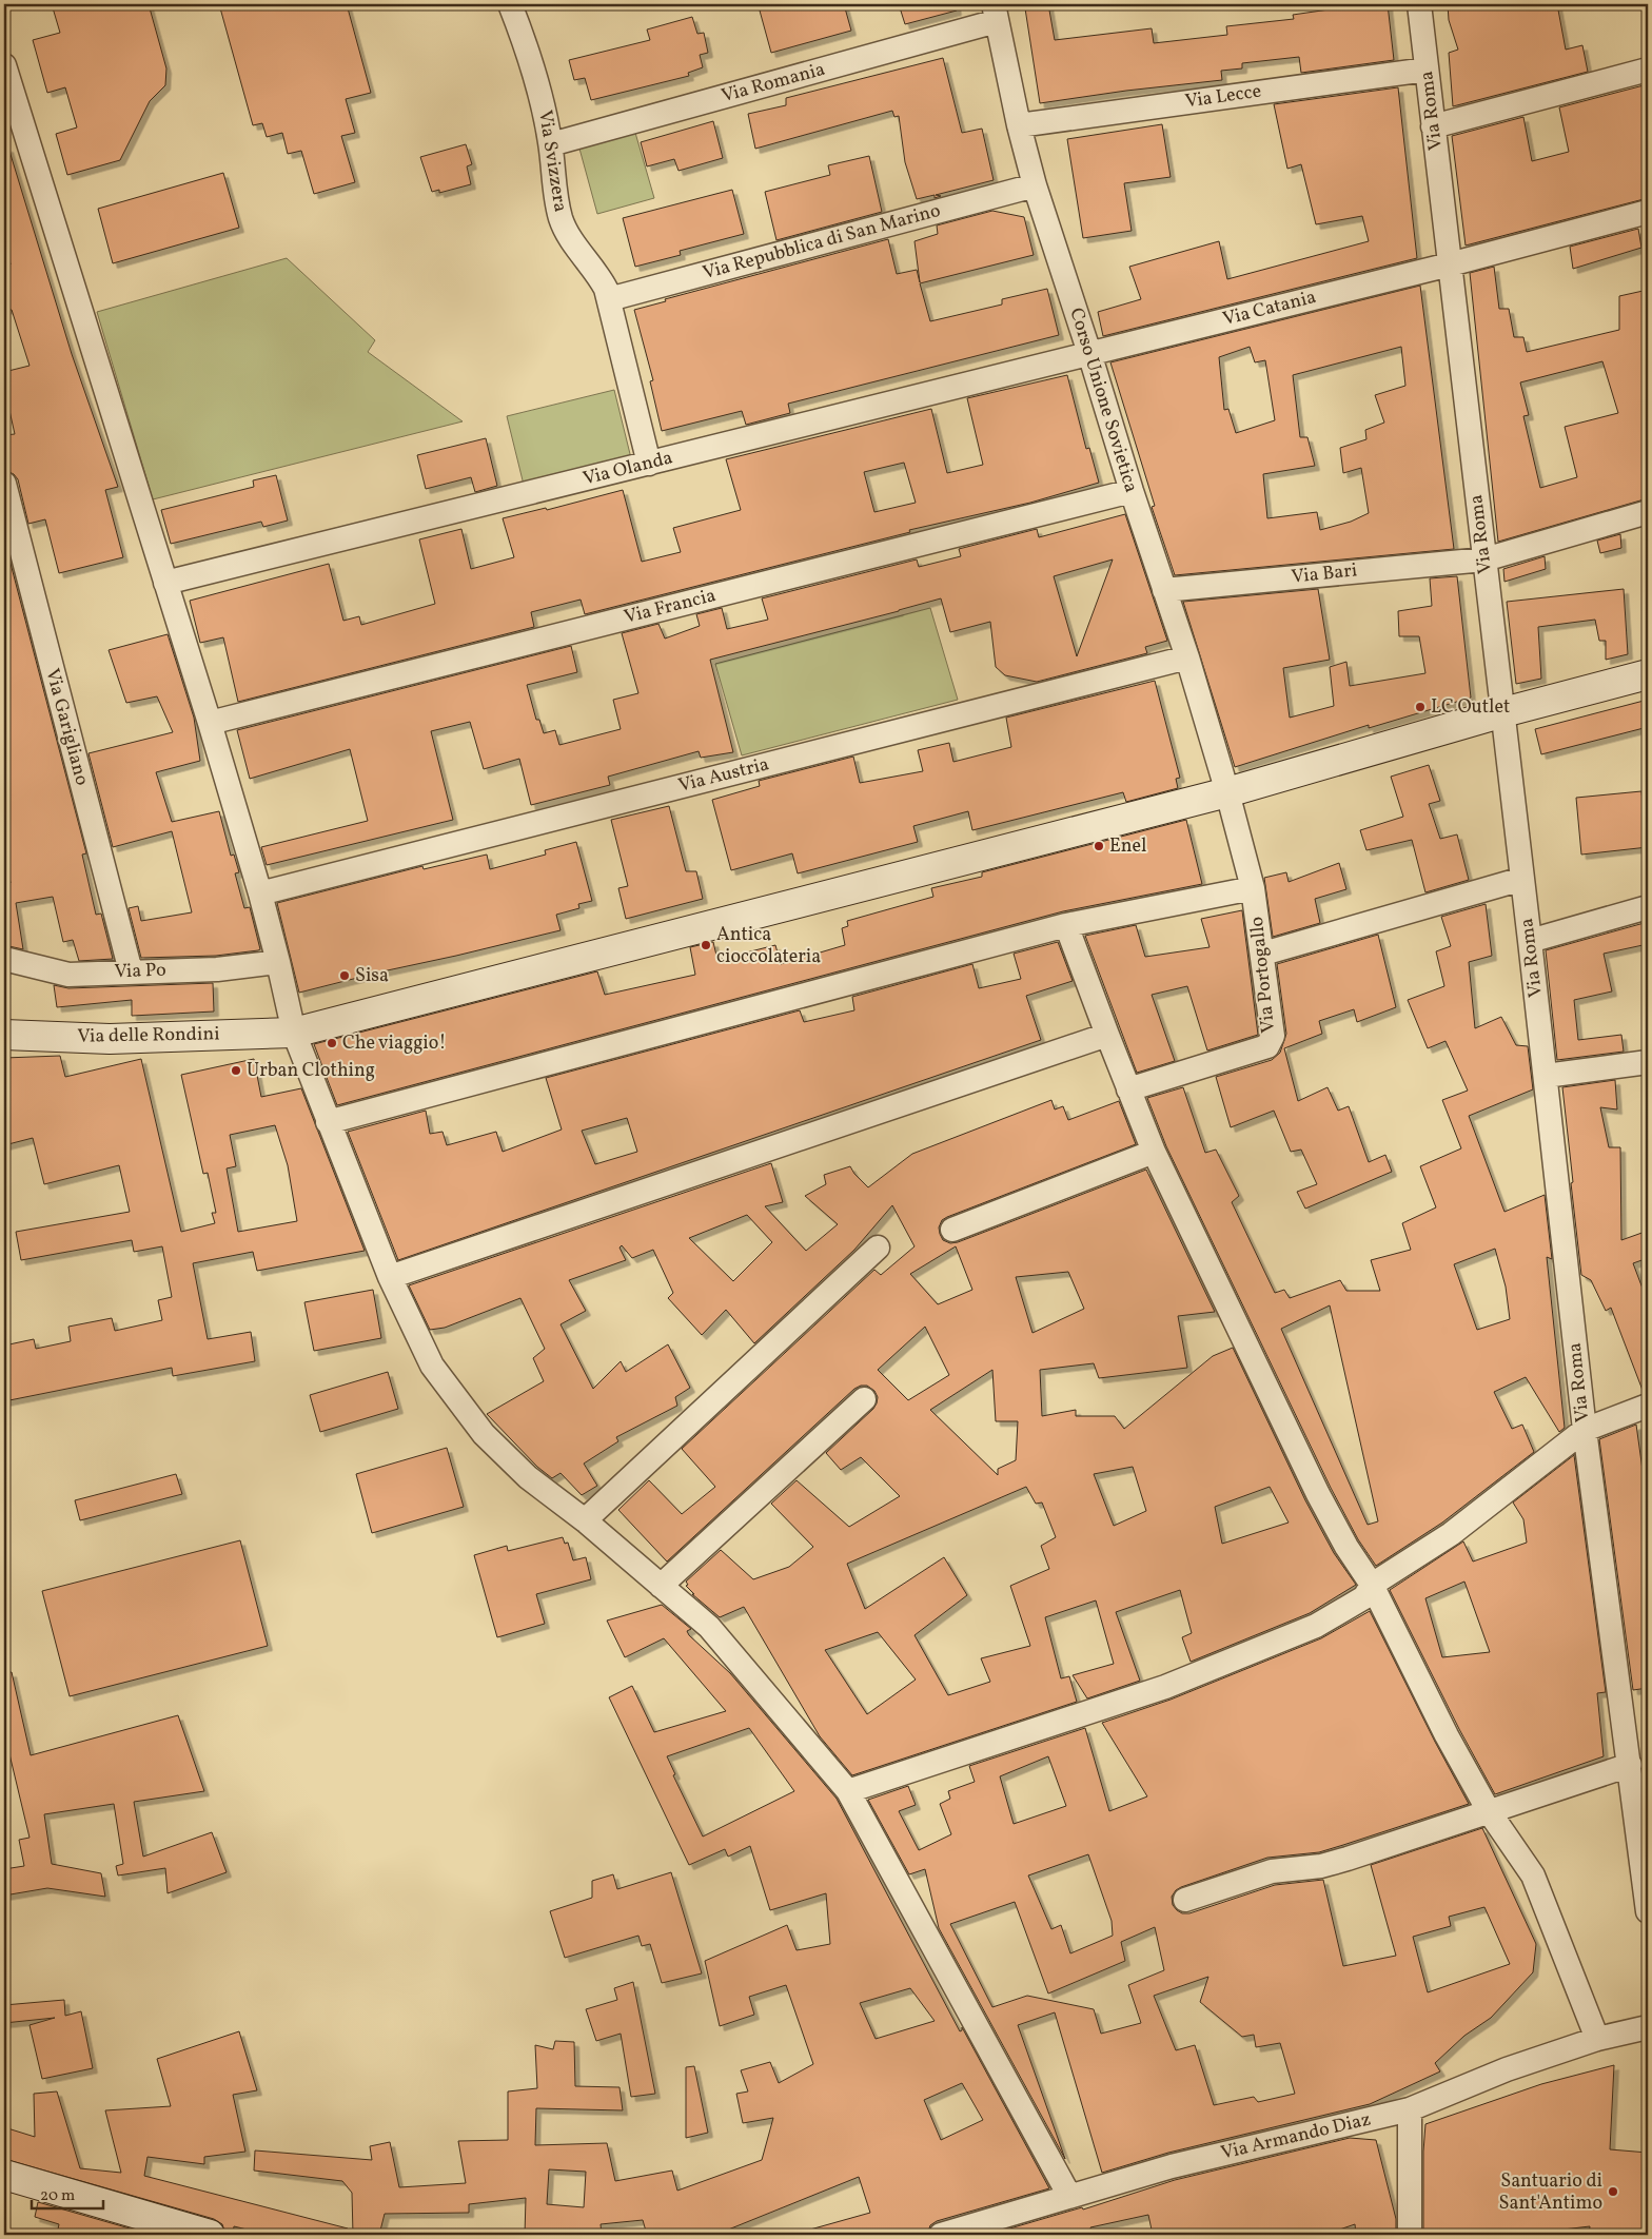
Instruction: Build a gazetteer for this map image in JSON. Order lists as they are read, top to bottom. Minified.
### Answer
{"streets":{"street":["Via Romania","Via Lecce","Via Roma","Via Svizzera","Via Repubblica di San Marino","Via Catania","Corso Unione Sovietica","Via Olanda","Via Bari","Via Francia","Via Garigliano","Via Austria","Via Po","Via Portogallo","Via delle Rondini","Via Armando Diaz"]},"crossings":[["Via Romania","Via Svizzera"],["Via Romania","Corso Unione Sovietica"],["Via Lecce","Via Roma"],["Via Lecce","Corso Unione Sovietica"],["Via Roma","Via Catania"],["Via Roma","Via Bari"],["Via Roma","Via delle Rondini"],["Via Svizzera","Via Repubblica di San Marino"],["Via Svizzera","Via Olanda"],["Via Repubblica di San Marino","Corso Unione Sovietica"],["Via Catania","Corso Unione Sovietica"],["Via Catania","Via Olanda"],["Corso Unione Sovietica","Via Olanda"],["Corso Unione Sovietica","Via Bari"],["Corso Unione Sovietica","Via Francia"],["Corso Unione Sovietica","Via Austria"],["Corso Unione Sovietica","Via Portogallo"],["Corso Unione Sovietica","Via delle Rondini"],["Via Garigliano","Via Po"],["Via Portogallo","Via delle Rondini"]],"places":["LC Outlet","Enel","Antica cioccolateria","Sisa","Che viaggio!","Urban Clothing","Santuario di Sant'Antimo"],"scale_bar":"20 m"}
